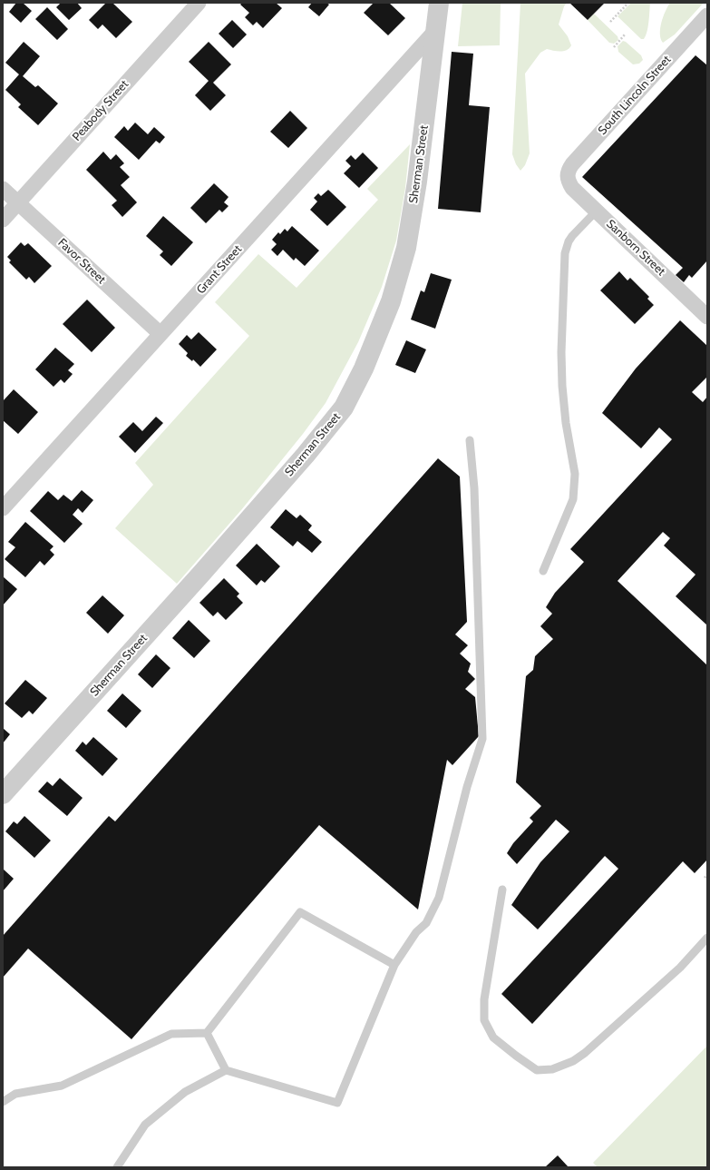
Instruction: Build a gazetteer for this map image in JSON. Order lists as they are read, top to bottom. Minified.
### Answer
{"streets":{"street":["South Lincoln Street","Peabody Street","Sherman Street","Sanborn Street","Favor Street","Grant Street"]},"crossings":[["South Lincoln Street","Sanborn Street"],["Peabody Street","Favor Street"],["Sherman Street","Grant Street"],["Favor Street","Grant Street"]]}
